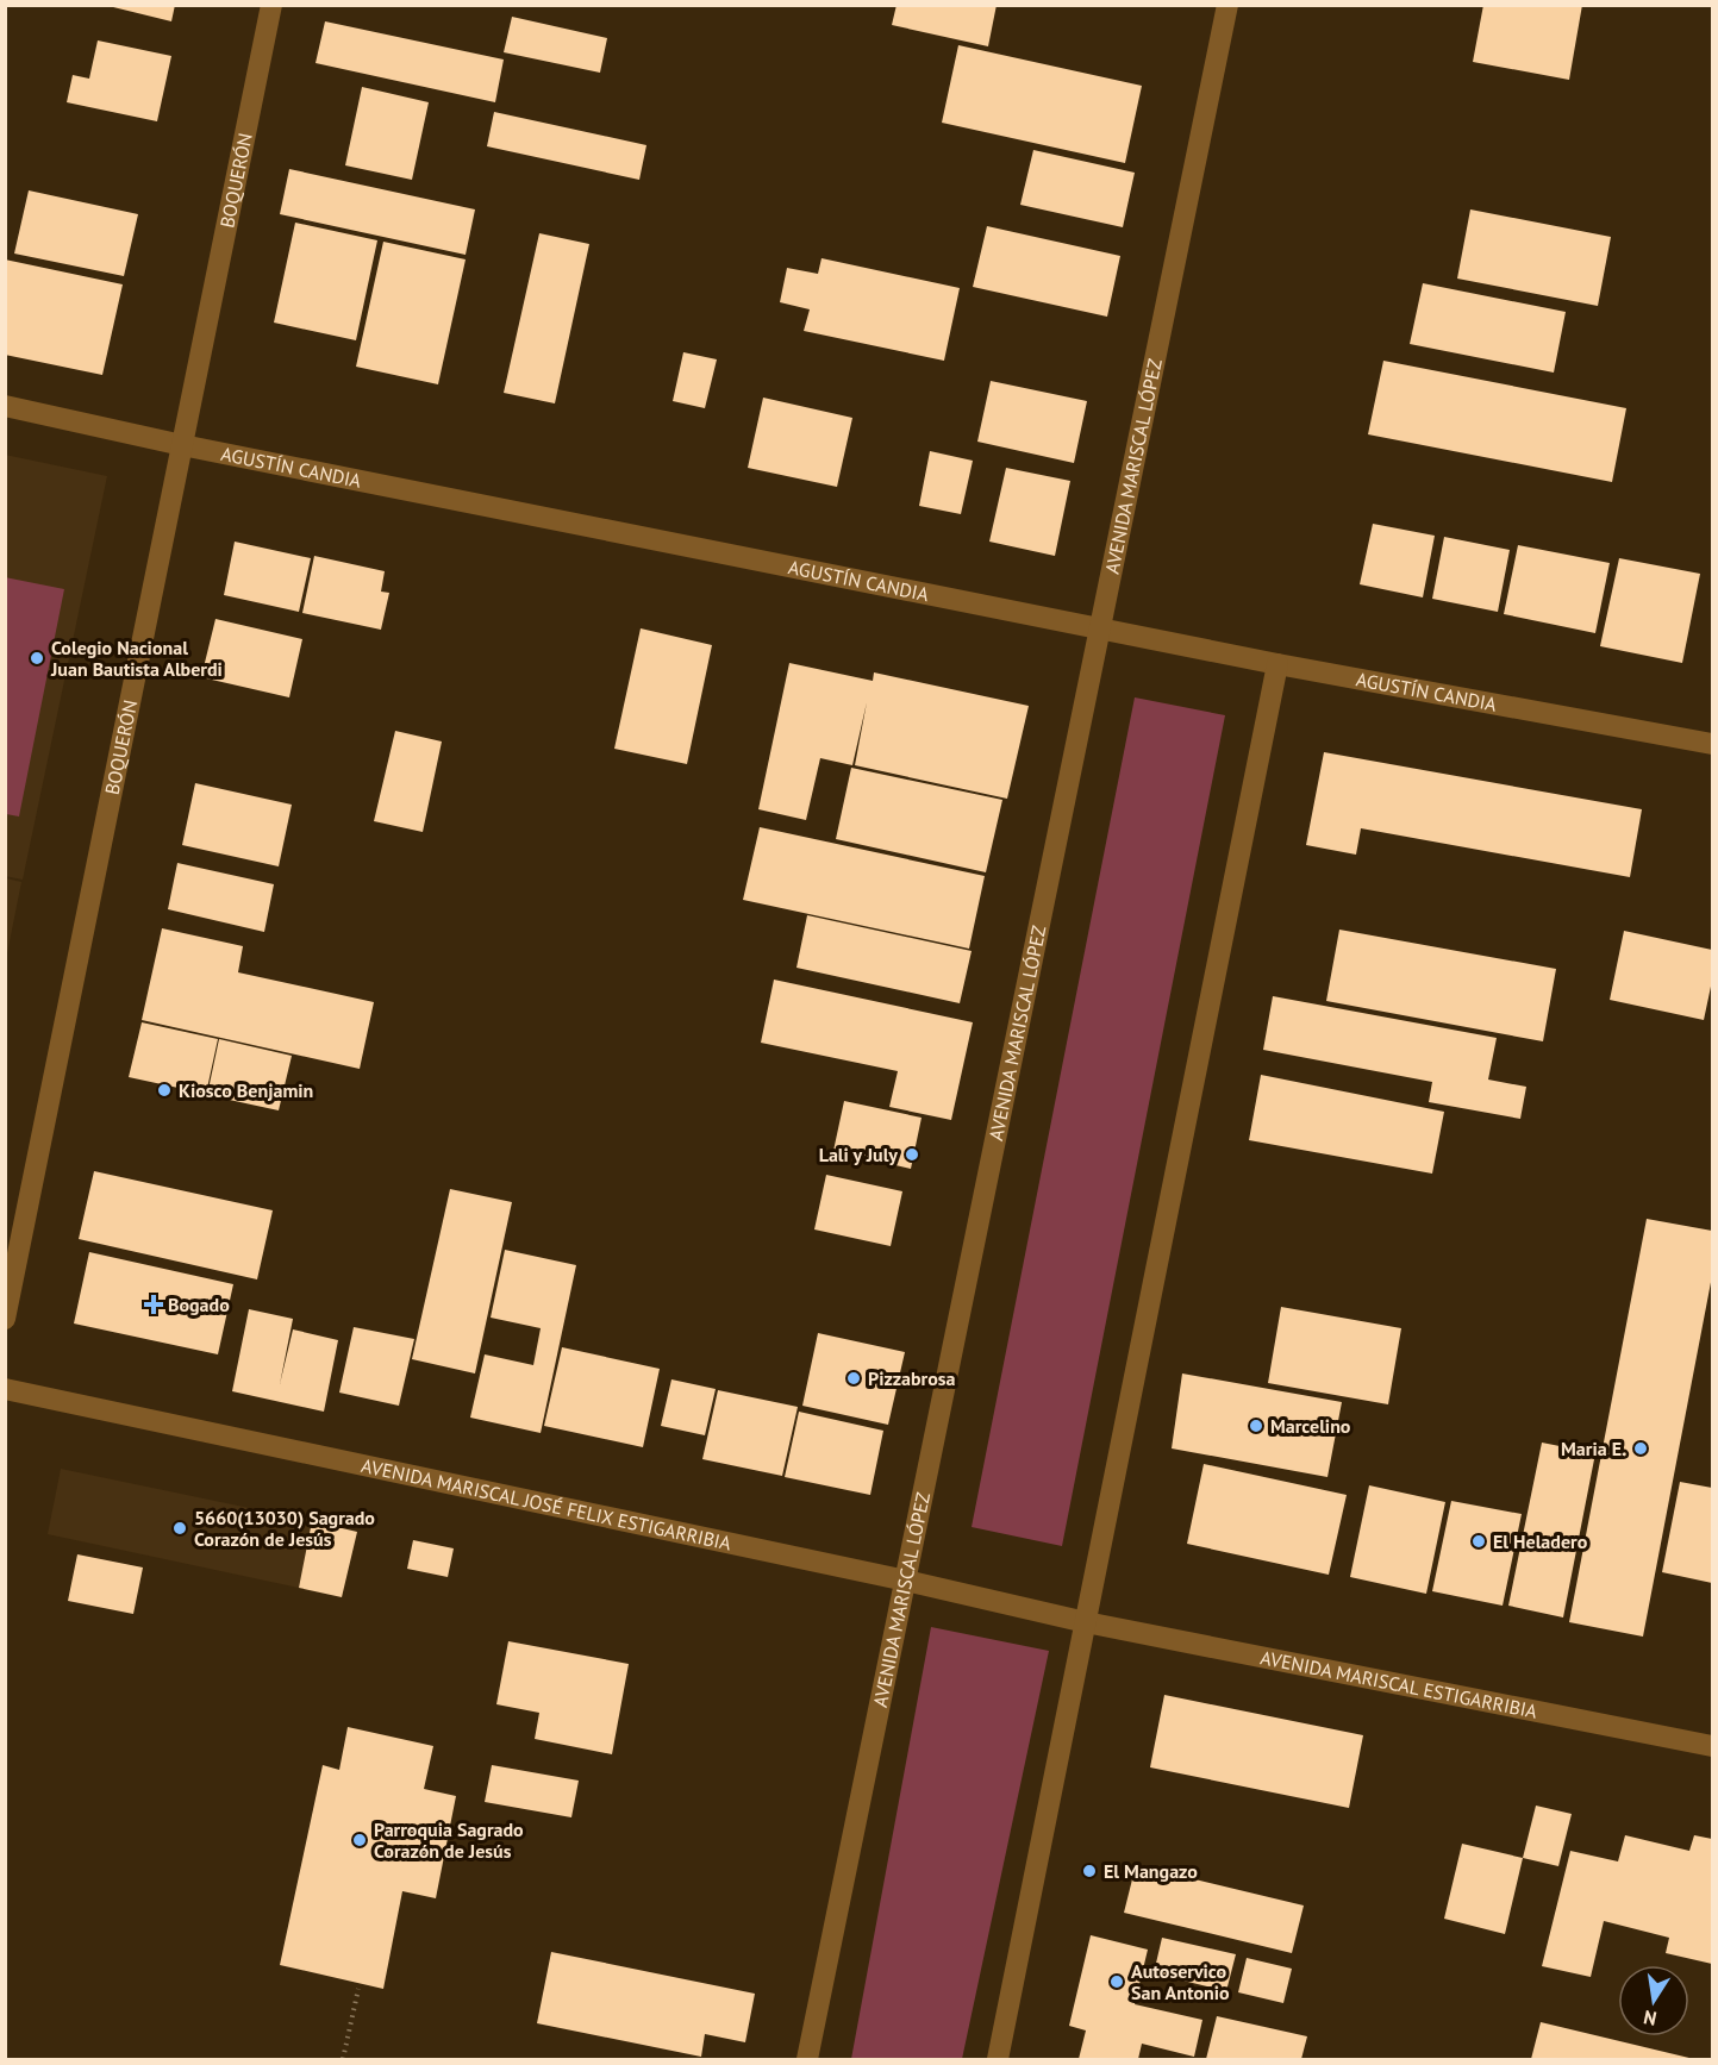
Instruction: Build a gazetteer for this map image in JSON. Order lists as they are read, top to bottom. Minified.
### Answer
{"streets":{"street":["BOQUERÓN","AVENIDA MARISCAL LÓPEZ","AGUSTÍN CANDIA","AVENIDA MARISCAL JOSÉ FELIX ESTIGARRIBIA","AVENIDA MARISCAL ESTIGARRIBIA"]},"crossings":[["BOQUERÓN","AGUSTÍN CANDIA"],["AVENIDA MARISCAL LÓPEZ","AGUSTÍN CANDIA"],["AVENIDA MARISCAL LÓPEZ","AVENIDA MARISCAL JOSÉ FELIX ESTIGARRIBIA"],["AVENIDA MARISCAL JOSÉ FELIX ESTIGARRIBIA","AVENIDA MARISCAL ESTIGARRIBIA"]],"places":{"other":["Colegio Nacional Juan Bautista Alberdi","Kiosco Benjamin","Lali y July","Pizzabrosa","Marcelino","Maria E.","5660(13030) Sagrado Corazón de Jesús","El Heladero","Parroquia Sagrado Corazón de Jesús","El Mangazo","Autoservico San Antonio"],"health":["Bogado"]},"north":"bottom"}
